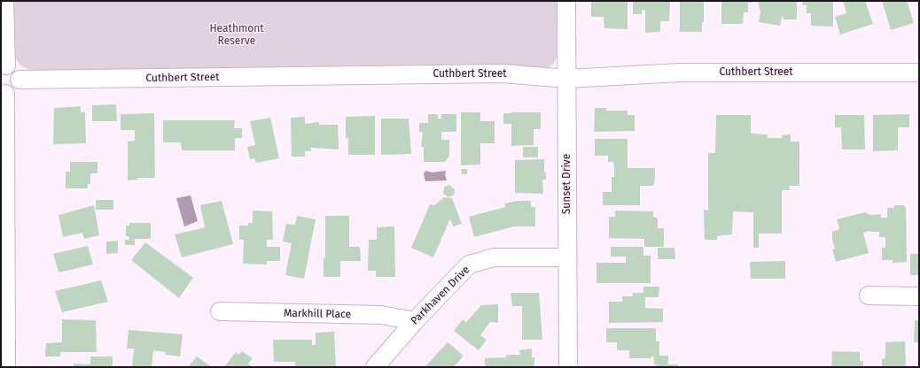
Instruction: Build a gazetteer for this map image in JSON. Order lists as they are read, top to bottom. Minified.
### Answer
{"streets":{"street":["Cuthbert Street","Sunset Drive","Parkhaven Drive","Markhill Place"]},"crossings":[["Cuthbert Street","Sunset Drive"],["Sunset Drive","Parkhaven Drive"],["Parkhaven Drive","Markhill Place"]],"parks":["Heathmont Reserve"]}
